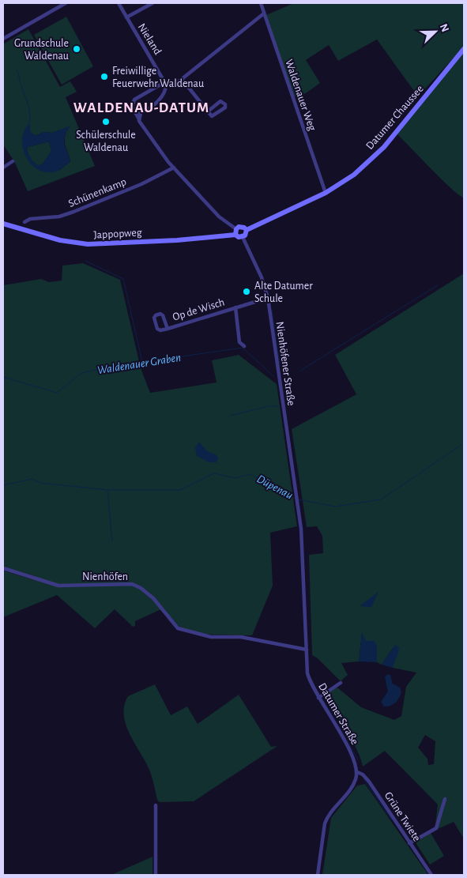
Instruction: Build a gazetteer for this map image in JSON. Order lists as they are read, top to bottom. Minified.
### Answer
{"streets":{"street":["Nieland","Waldenauer Weg","Datumer Chaussee","Schünenkamp","Jappopweg","Op de Wisch","Nienhöfener Straße","Nienhöfen","Datumer Straße","Grüne Twiete"]},"crossings":[["Waldenauer Weg","Datumer Chaussee"],["Datumer Chaussee","Jappopweg"],["Datumer Chaussee","Nienhöfener Straße"],["Jappopweg","Nienhöfener Straße"],["Op de Wisch","Nienhöfener Straße"],["Nienhöfener Straße","Datumer Straße"],["Nienhöfen","Datumer Straße"],["Datumer Straße","Grüne Twiete"]],"districts":["WALDENAU-DATUM"],"water":["Waldenauer Graben","Düpenau"],"places":["Grundschule Waldenau","Freiwillige Feuerwehr Waldenau","Schülerschule Waldenau","Alte Datumer Schule"],"north":"top right"}
